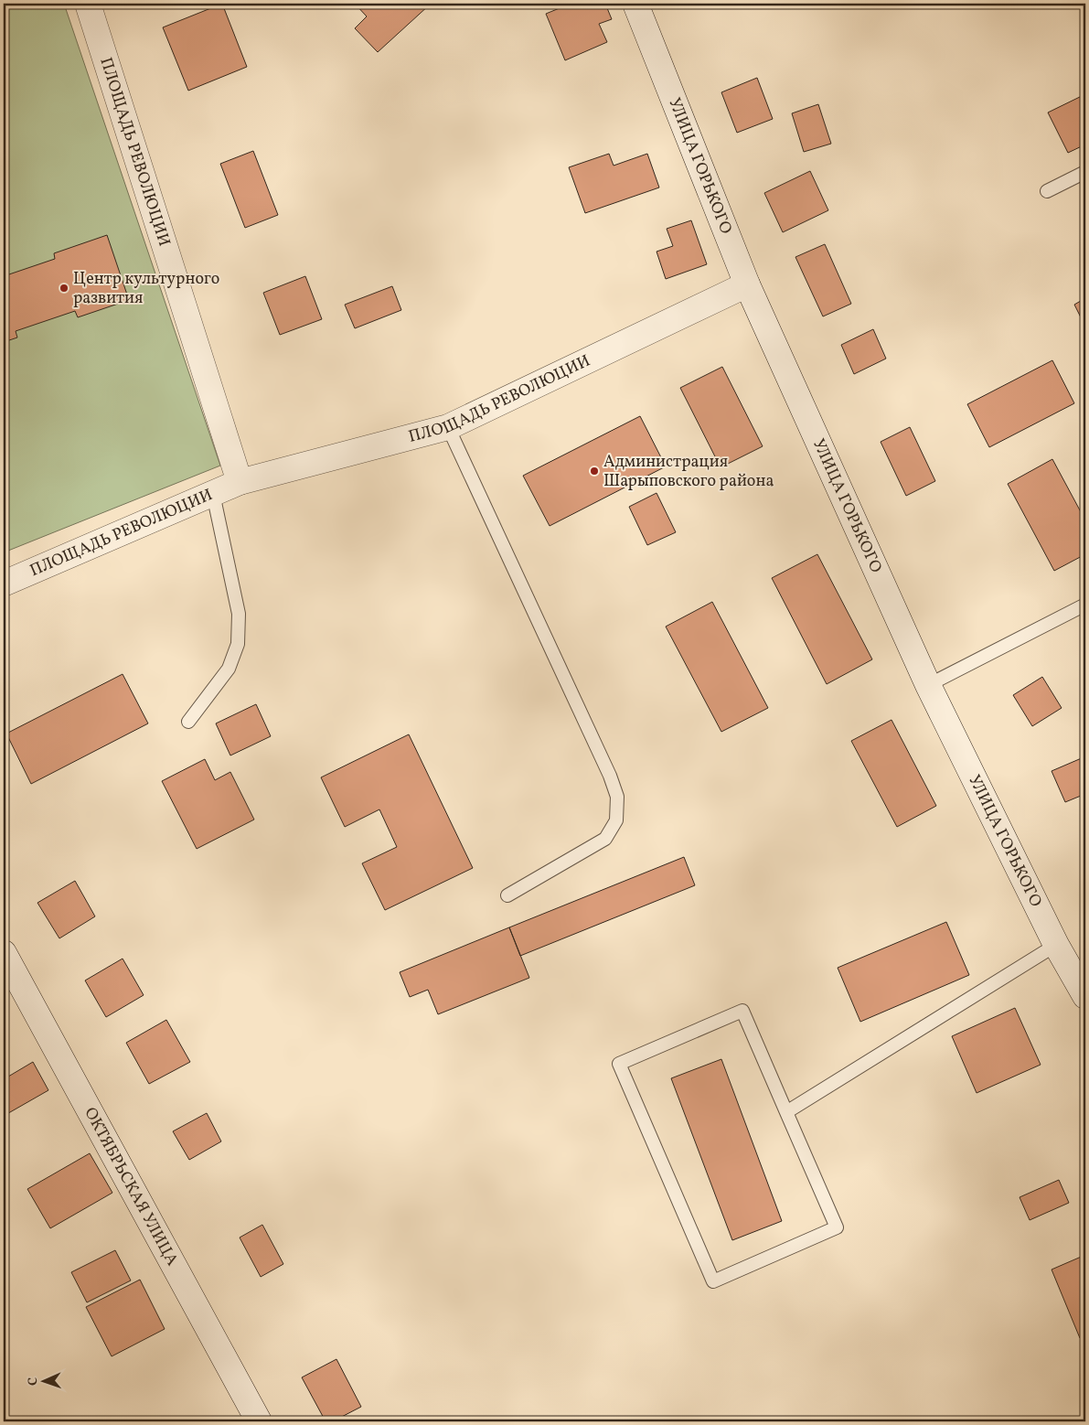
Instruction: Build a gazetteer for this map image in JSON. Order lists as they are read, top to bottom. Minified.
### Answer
{"streets":{"street":["ПЛОЩАДЬ РЕВОЛЮЦИИ","УЛИЦА ГОРЬКОГО","ОКТЯБРЬСКАЯ УЛИЦА"]},"crossings":[["ПЛОЩАДЬ РЕВОЛЮЦИИ","УЛИЦА ГОРЬКОГО"]],"places":["Центр культурного развития","Администрация Шарыповского района"],"north":"left"}
